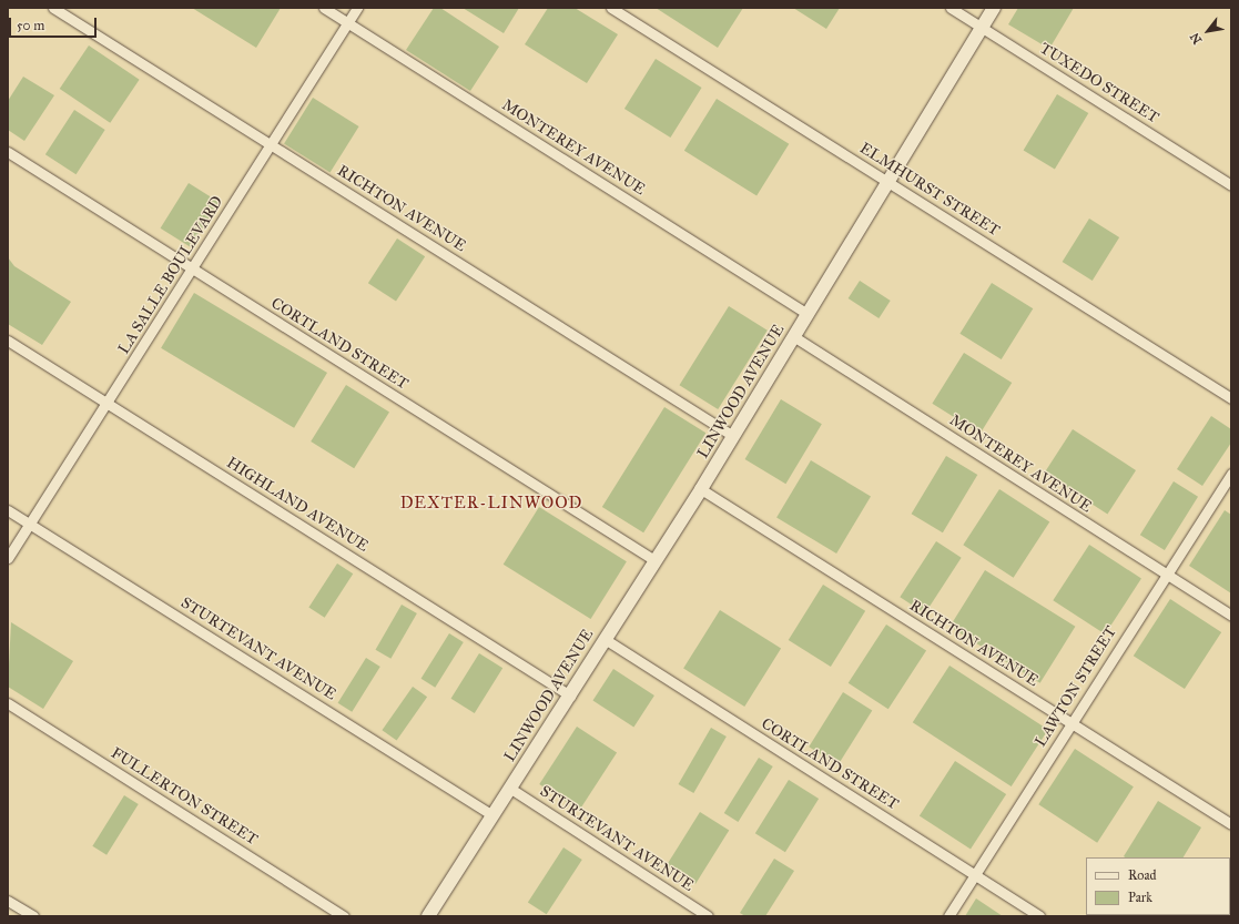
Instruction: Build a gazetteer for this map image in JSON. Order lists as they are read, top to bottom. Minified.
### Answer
{"streets":{"street":["TUXEDO STREET","MONTEREY AVENUE","ELMHURST STREET","RICHTON AVENUE","LA SALLE BOULEVARD","CORTLAND STREET","LINWOOD AVENUE","HIGHLAND AVENUE","STURTEVANT AVENUE","LAWTON STREET","FULLERTON STREET"]},"crossings":[["TUXEDO STREET","LINWOOD AVENUE"],["MONTEREY AVENUE","LA SALLE BOULEVARD"],["MONTEREY AVENUE","LINWOOD AVENUE"],["MONTEREY AVENUE","LAWTON STREET"],["ELMHURST STREET","LINWOOD AVENUE"],["RICHTON AVENUE","LA SALLE BOULEVARD"],["RICHTON AVENUE","LINWOOD AVENUE"],["RICHTON AVENUE","LAWTON STREET"],["LA SALLE BOULEVARD","CORTLAND STREET"],["LA SALLE BOULEVARD","HIGHLAND AVENUE"],["LA SALLE BOULEVARD","STURTEVANT AVENUE"],["CORTLAND STREET","LINWOOD AVENUE"],["CORTLAND STREET","LAWTON STREET"],["LINWOOD AVENUE","HIGHLAND AVENUE"],["LINWOOD AVENUE","STURTEVANT AVENUE"]],"districts":["DEXTER-LINWOOD"],"legend":["Road","Park"],"scale_bar":"50 m","north":"bottom left"}
